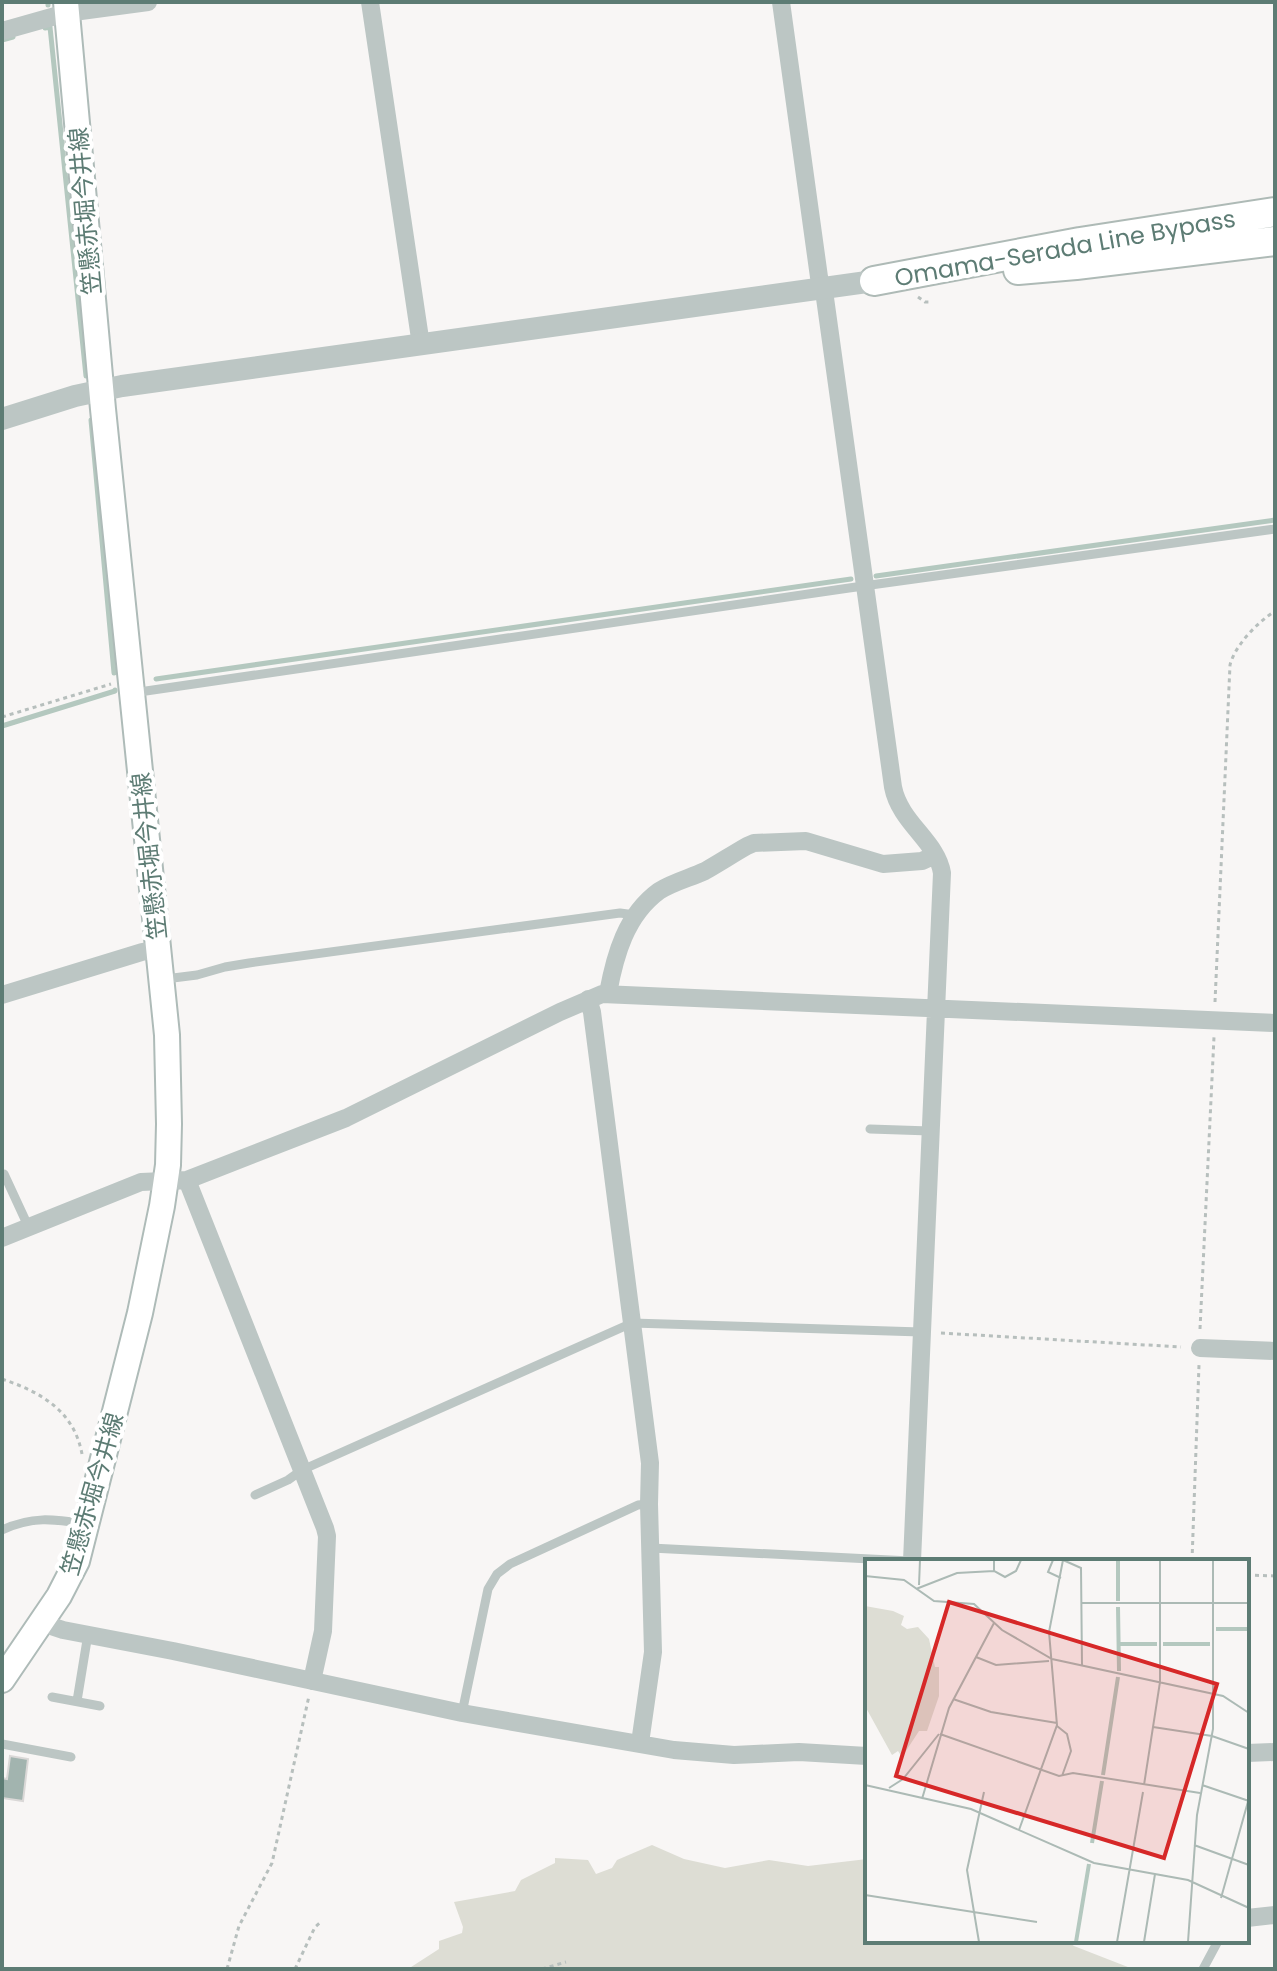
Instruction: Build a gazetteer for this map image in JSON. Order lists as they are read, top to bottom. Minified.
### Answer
{"streets":{"main road":["笠懸赤堀今井線","Omama-Serada Line Bypass"]}}
